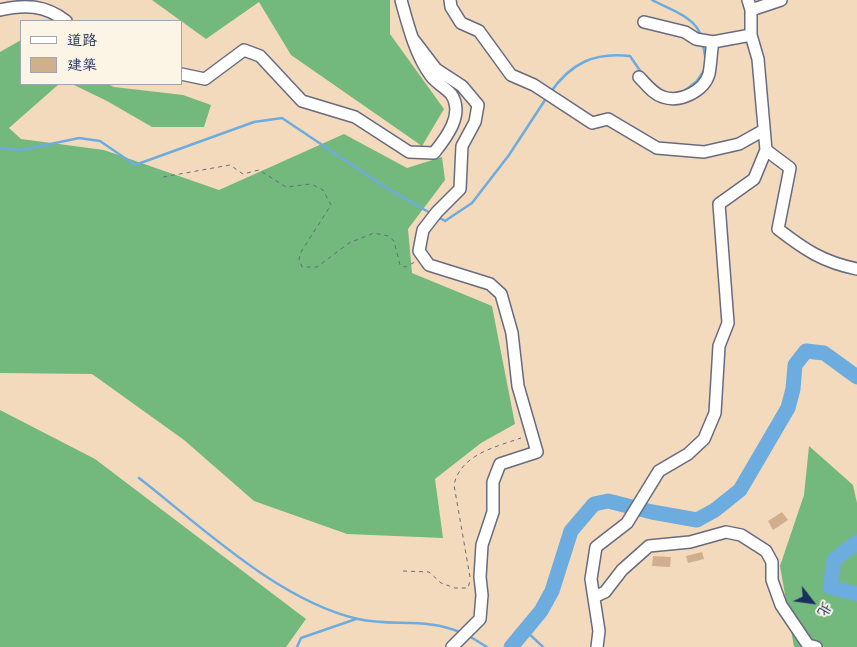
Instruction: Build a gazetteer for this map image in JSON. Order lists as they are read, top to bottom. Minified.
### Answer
{"legend":["道路","建築"],"north":"bottom right"}
